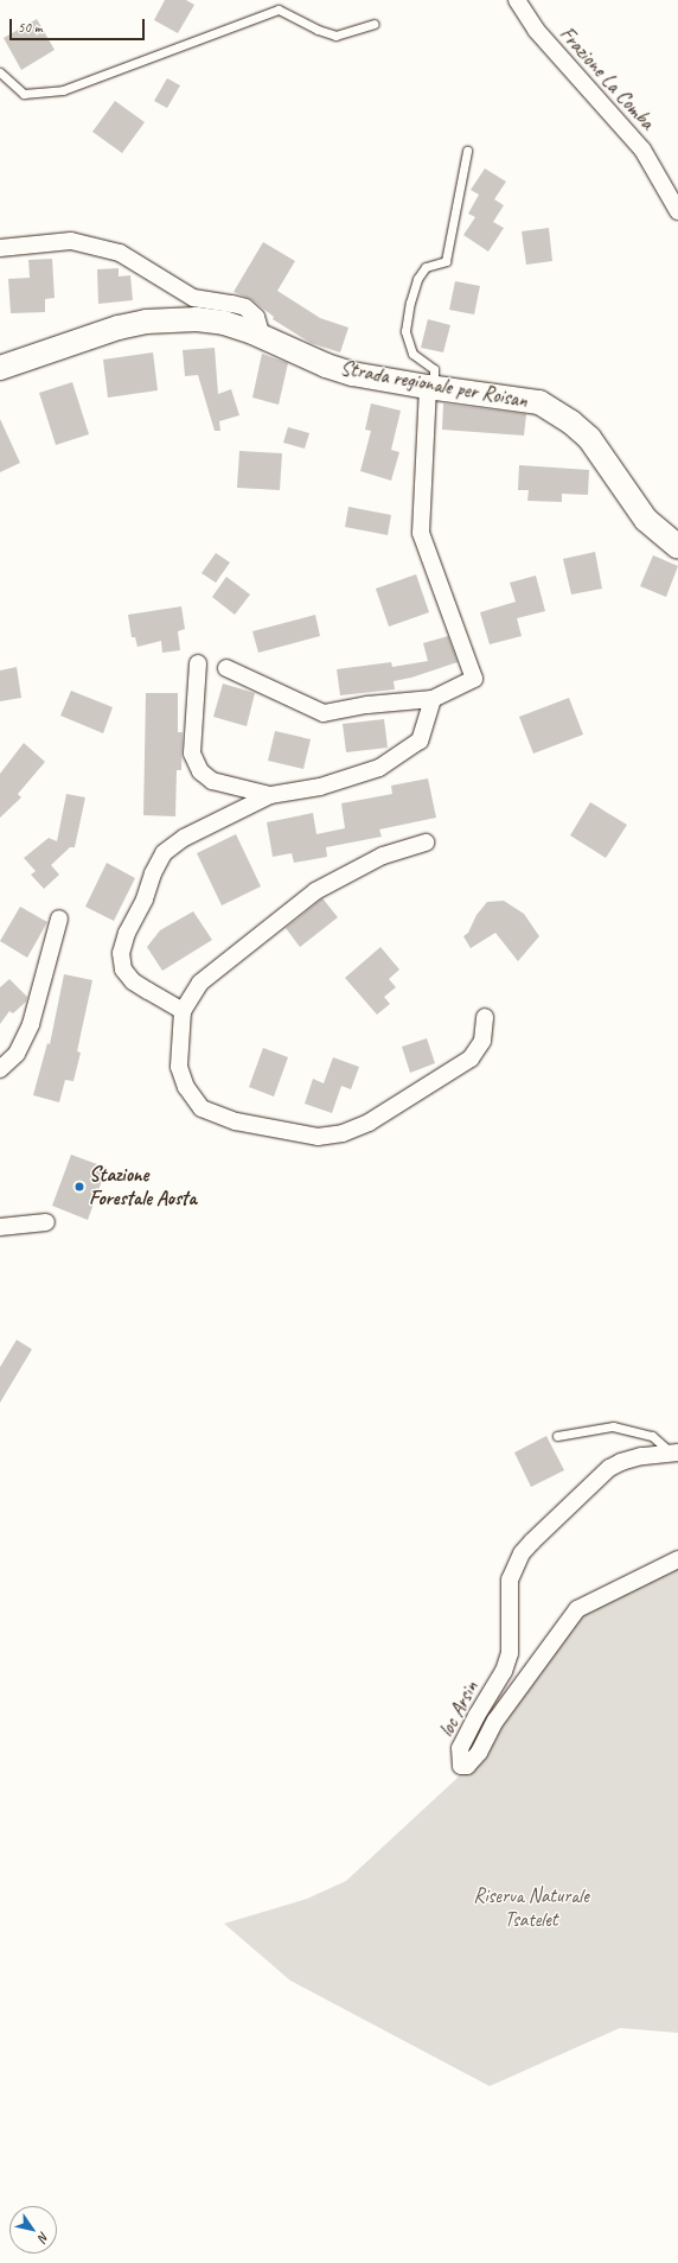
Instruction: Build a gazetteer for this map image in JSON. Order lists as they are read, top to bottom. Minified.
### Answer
{"streets":{"main road":["Strada regionale per Roisan"],"street":["Frazione La Comba","loc Arsin"]},"parks":["Riserva Naturale Tsatelet"],"places":["Stazione Forestale Aosta"],"scale_bar":"50 m","north":"bottom right"}
